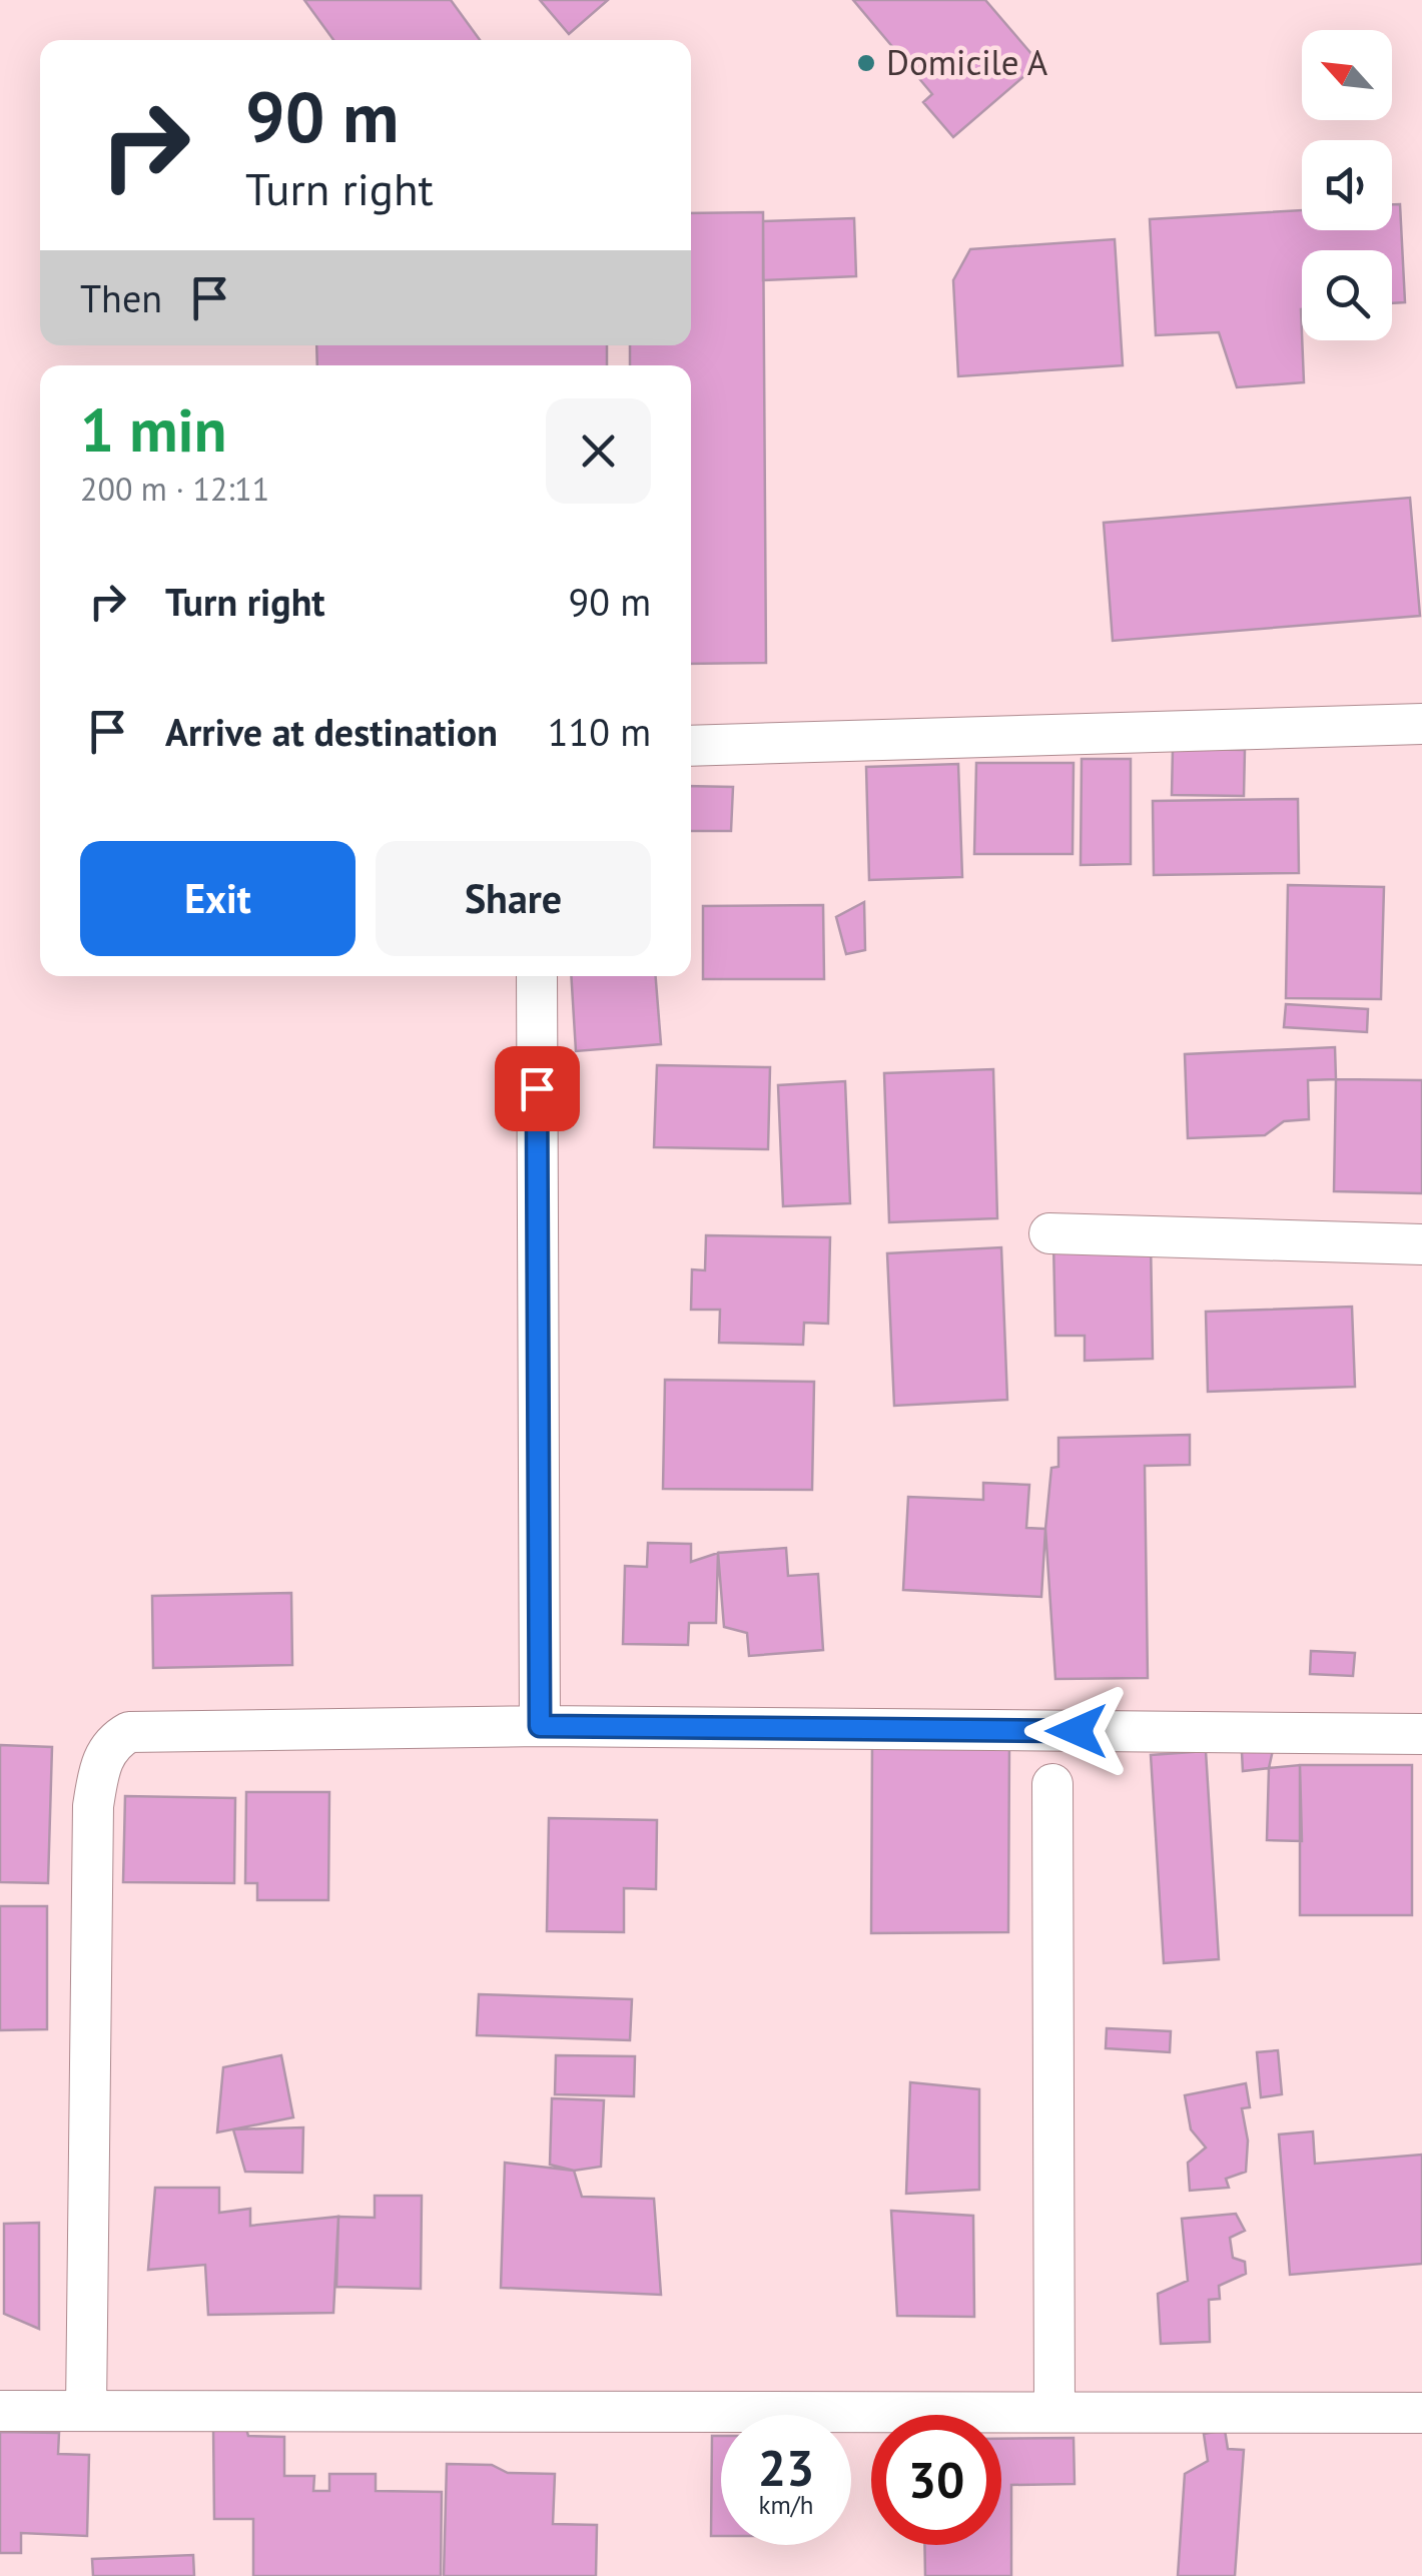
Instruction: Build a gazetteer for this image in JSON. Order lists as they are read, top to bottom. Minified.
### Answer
{"places":["Domicile A"],"north":"top left","page":{"turn":["90 m","Turn right"],"then":"Then","heading":["1 min","200 m · 12:11"],"list":[{"name":"Turn right","value":"90 m"},{"name":"Arrive at destination","value":"110 m"}],"buttons":["Exit","Share"],"speed":"23 km/h","limit":"30"}}
